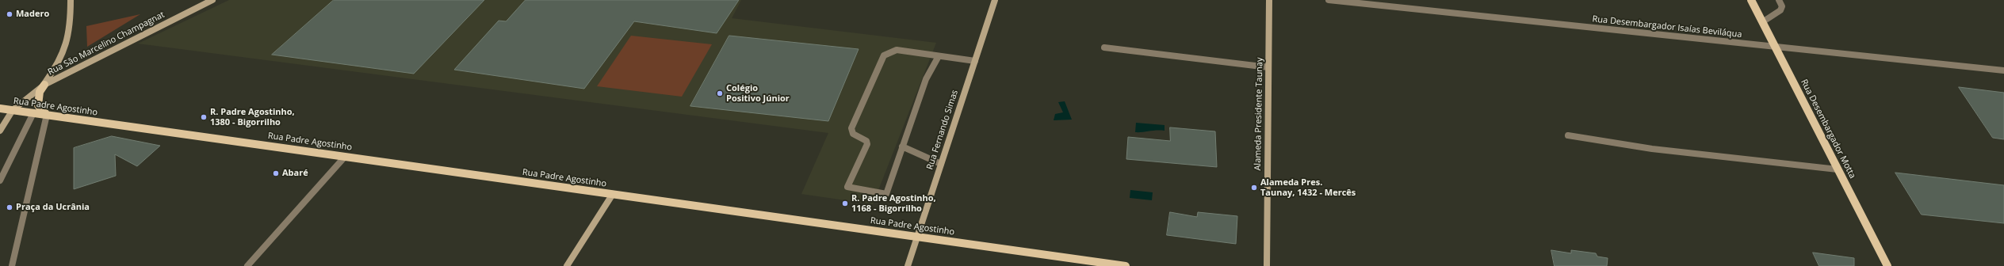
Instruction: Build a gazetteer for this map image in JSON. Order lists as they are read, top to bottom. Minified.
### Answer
{"streets":{"main road":["Rua São Marcelino Champagnat","Rua Padre Agostinho","Alameda Presidente Taunay","Rua Desembargador Motta","Rua Fernando Simas"],"street":["Rua Desembargador Isaías Beviláqua"]},"crossings":[["Rua Desembargador Isaías Beviláqua","Rua Desembargador Motta"],["Rua São Marcelino Champagnat","Rua Padre Agostinho"],["Rua Padre Agostinho","Rua Fernando Simas"]],"places":["Madero","Colégio Positivo Júnior","R. Padre Agostinho, 1380 - Bigorrilho","Abaré","Alameda Pres. Taunay, 1432 - Mercês","R. Padre Agostinho, 1168 - Bigorrilho","Praça da Ucrânia"]}
